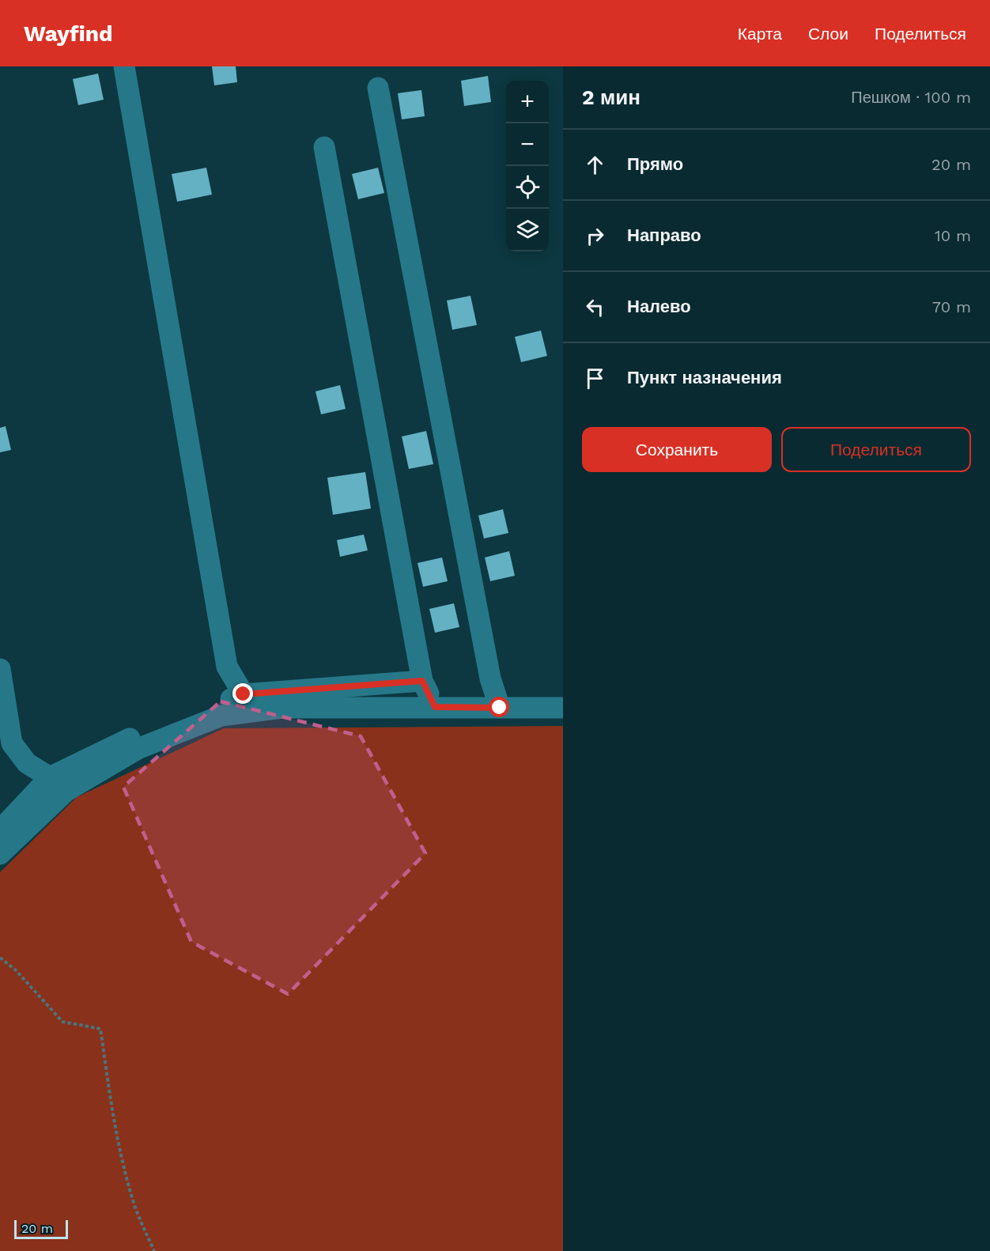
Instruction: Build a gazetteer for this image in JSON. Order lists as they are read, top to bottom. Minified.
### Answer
{"scale_bar":"20 m","page":{"header":"Wayfind","nav":["Карта","Слои","Поделиться"],"heading":["2 мин","Пешком · 100 m"],"map_buttons":["+","−"],"list":[["Прямо","20 m"],["Направо","10 m"],["Налево","70 m"],"Пункт назначения"],"buttons":["Сохранить","Поделиться"],"scale":"20 m"}}
